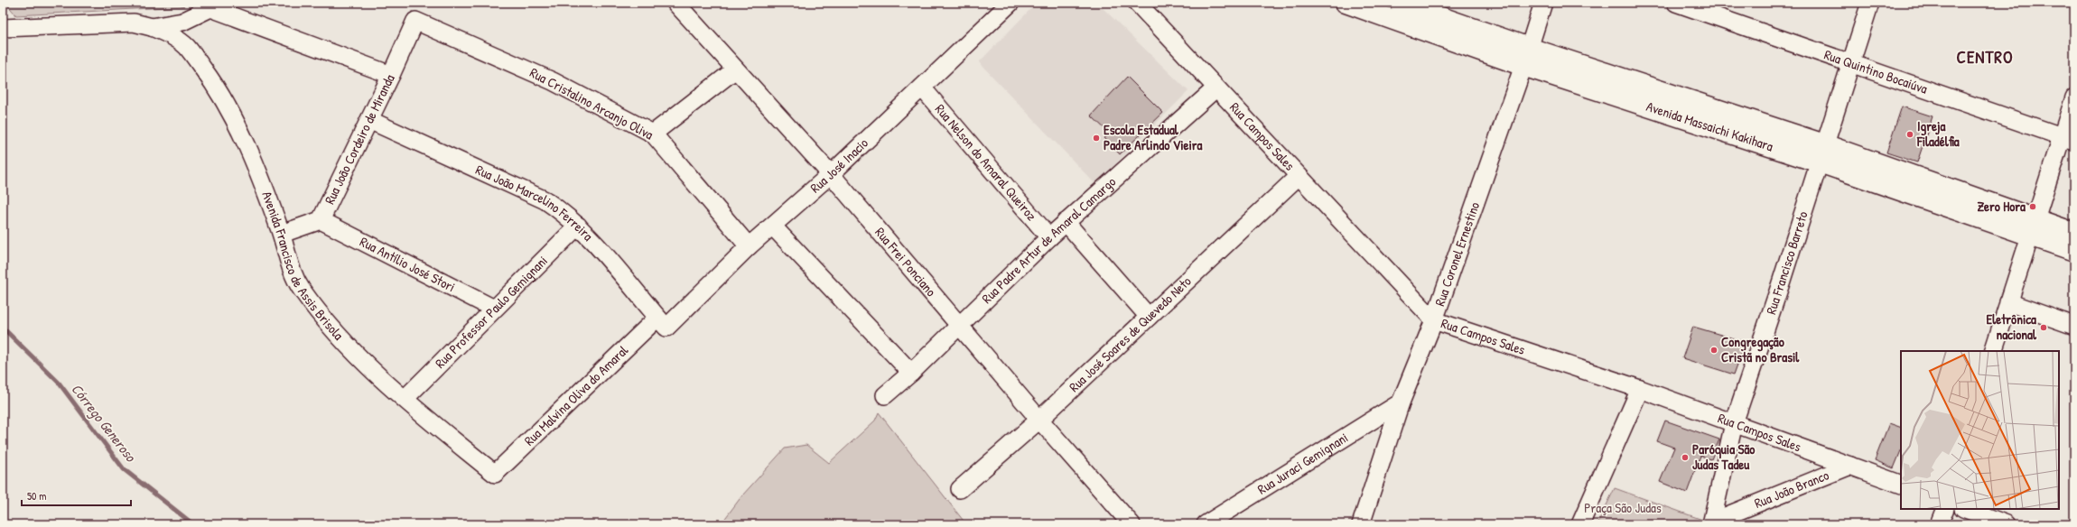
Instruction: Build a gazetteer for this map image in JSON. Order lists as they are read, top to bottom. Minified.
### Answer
{"streets":{"street":["Rua Quintino Bocaiúva","Rua Cristalino Arcanjo Oliva","Avenida Massaichi Kakihara","Rua Campos Sales","Rua João Cordeiro de Miranda","Rua Nelson do Amaral Queiroz","Rua José Inacio","Rua João Marcelino Ferreira","Rua Padre Artur de Amaral Camargo","Rua Coronel Ernestino","Rua Frei Ponciano","Rua Francisco Barreto","Avenida Francisco de Assis Brisola","Rua Antílio José Stori","Rua Professor Paulo Gemignani","Rua José Soares de Quevedo Neto","Rua Malvina Oliva do Amaral","Rua Juraci Gemignani","Rua João Branco"]},"crossings":[["Rua Quintino Bocaiúva","Rua Francisco Barreto"],["Rua Cristalino Arcanjo Oliva","Rua João Cordeiro de Miranda"],["Rua Cristalino Arcanjo Oliva","Rua José Inacio"],["Avenida Massaichi Kakihara","Rua Coronel Ernestino"],["Avenida Massaichi Kakihara","Rua Francisco Barreto"],["Rua Campos Sales","Rua Padre Artur de Amaral Camargo"],["Rua Campos Sales","Rua Coronel Ernestino"],["Rua Campos Sales","Rua Francisco Barreto"],["Rua Campos Sales","Rua José Soares de Quevedo Neto"],["Rua Campos Sales","Rua João Branco"],["Rua João Cordeiro de Miranda","Rua João Marcelino Ferreira"],["Rua João Cordeiro de Miranda","Avenida Francisco de Assis Brisola"],["Rua João Cordeiro de Miranda","Rua Antílio José Stori"],["Rua Nelson do Amaral Queiroz","Rua José Inacio"],["Rua Nelson do Amaral Queiroz","Rua Padre Artur de Amaral Camargo"],["Rua José Inacio","Rua João Marcelino Ferreira"],["Rua José Inacio","Rua Frei Ponciano"],["Rua José Inacio","Rua Malvina Oliva do Amaral"],["Rua João Marcelino Ferreira","Rua Professor Paulo Gemignani"],["Rua João Marcelino Ferreira","Rua Malvina Oliva do Amaral"],["Rua Padre Artur de Amaral Camargo","Rua Frei Ponciano"],["Rua Coronel Ernestino","Rua Juraci Gemignani"],["Rua Frei Ponciano","Rua José Soares de Quevedo Neto"],["Rua Francisco Barreto","Rua João Branco"],["Avenida Francisco de Assis Brisola","Rua Professor Paulo Gemignani"],["Avenida Francisco de Assis Brisola","Rua Malvina Oliva do Amaral"],["Rua Antílio José Stori","Rua Professor Paulo Gemignani"]],"districts":["CENTRO"],"water":["Córrego Generoso"],"parks":["Praça São Judas"],"places":["Igreja Filadélfia","Escola Estadual Padre Arlindo Vieira","Zero Hora","Eletrônica nacional","Congregação Cristã no Brasil","Paróquia São Judas Tadeu"],"scale_bar":"50 m"}
